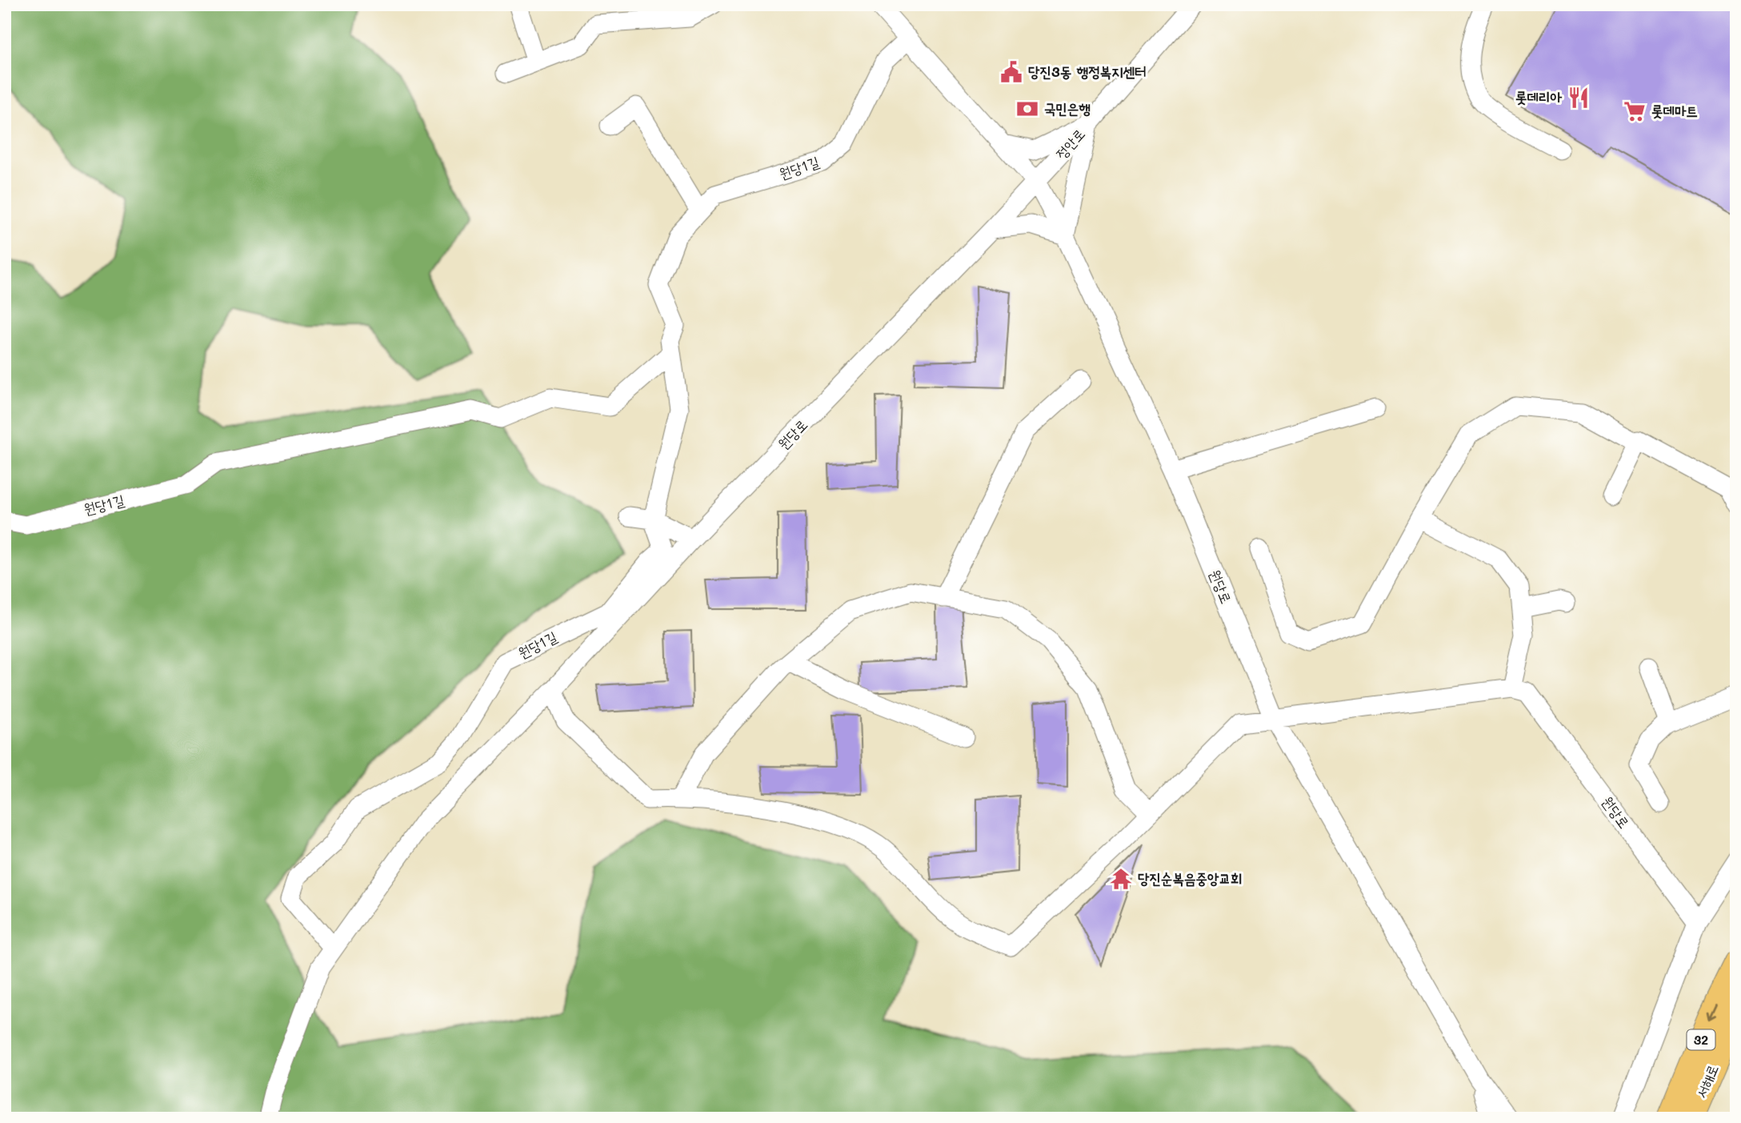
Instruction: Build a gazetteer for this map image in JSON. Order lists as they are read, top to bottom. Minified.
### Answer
{"streets":{"main road":["32","서해로"],"street":["정안로","원당1길","원당로"]},"crossings":[["정안로","원당로"],["원당1길","원당로"]],"places":{"public building":["당진3동 행정복지센터"],"restaurant":["롯데리아"],"bank":["국민은행"],"supermarket":["롯데마트"],"temple":["당진순복음중앙교회"]}}
